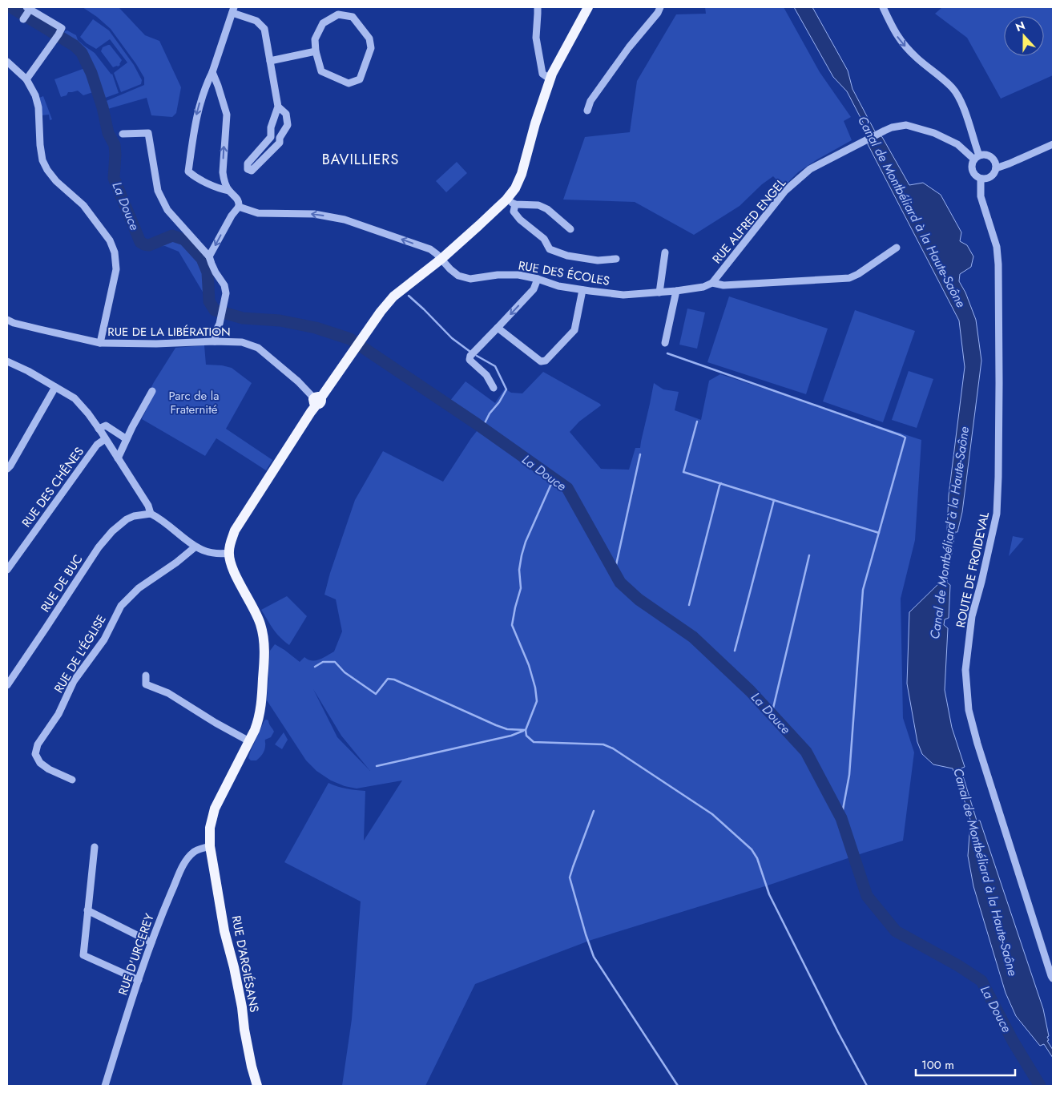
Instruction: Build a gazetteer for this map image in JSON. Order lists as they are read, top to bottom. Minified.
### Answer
{"streets":{"main road":["RUE D'ARGIÉSANS"],"street":["RUE ALFRED ENGEL","RUE DES ÉCOLES","RUE DE LA LIBÉRATION","RUE DES CHÊNES","ROUTE DE FROIDEVAL","RUE DE BUC","RUE DE L'ÉGLISE","RUE D'URCEREY"]},"crossings":[["RUE ALFRED ENGEL","RUE DES ÉCOLES"],["RUE ALFRED ENGEL","ROUTE DE FROIDEVAL"],["RUE D'URCEREY","RUE D'ARGIÉSANS"]],"districts":["BAVILLIERS"],"water":["La Douce","Canal de Montbéliard à la Haute-Saône"],"parks":["Parc de la Fraternité"],"scale_bar":"100 m","north":"top"}
